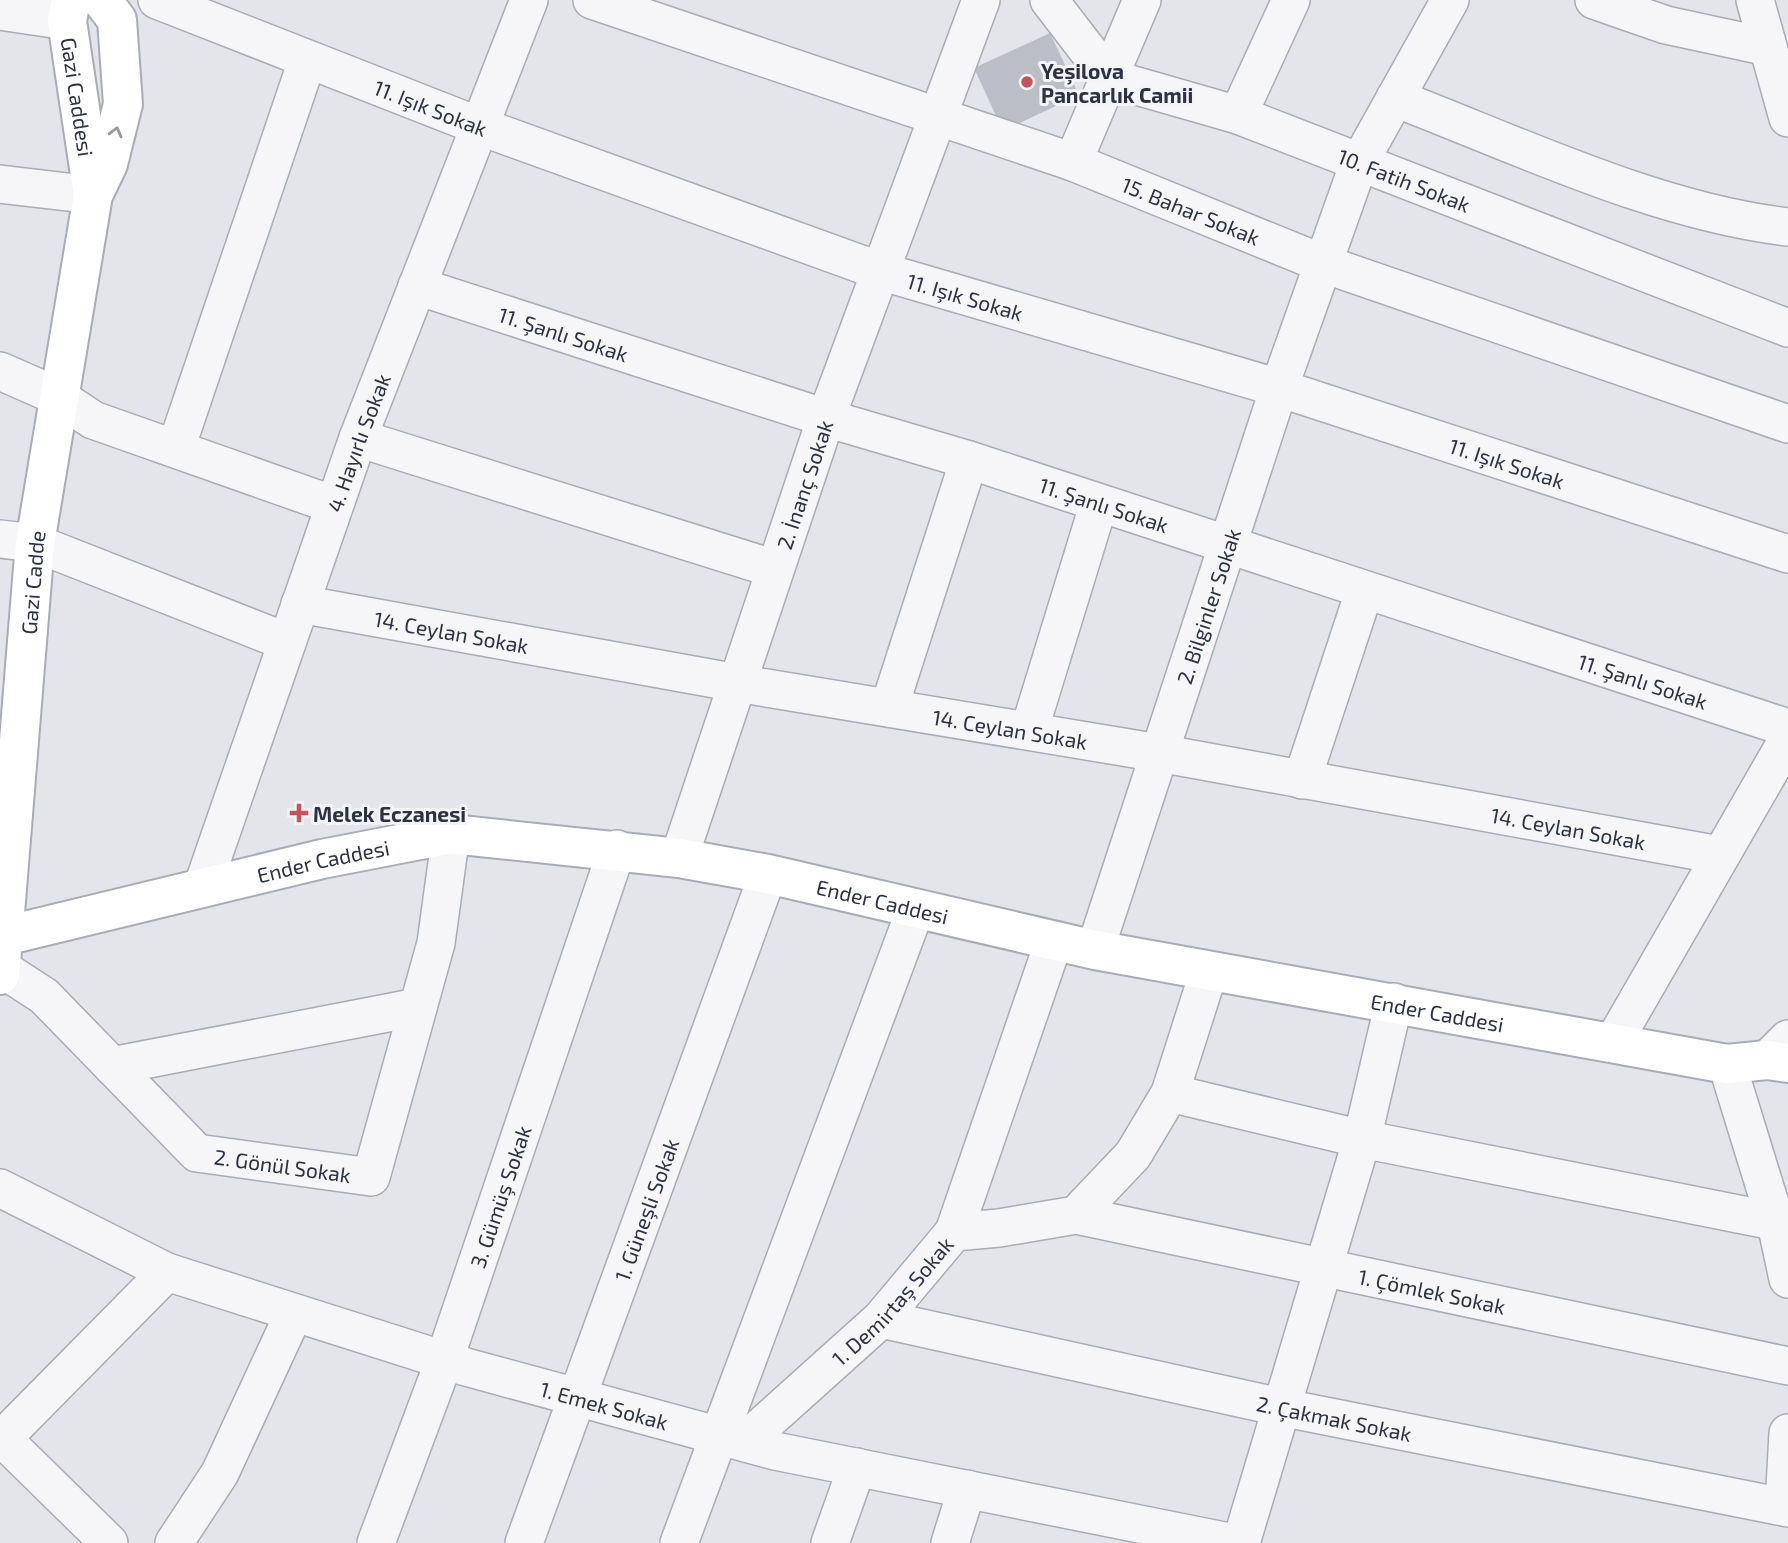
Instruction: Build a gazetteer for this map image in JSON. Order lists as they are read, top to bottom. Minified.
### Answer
{"streets":{"street":["Gazi Caddesi","11. Işık Sokak","10. Fatih Sokak","15. Bahar Sokak","11. Şanlı Sokak","4. Hayırlı Sokak","2. İnanç Sokak","Gazi Cadde","2. Bilginler Sokak","14. Ceylan Sokak","Ender Caddesi","2. Gönül Sokak","3. Gümüş Sokak","1. Güneşli Sokak","1. Çömlek Sokak","1. Demirtaş Sokak","1. Emek Sokak","2. Çakmak Sokak"]},"crossings":[["Gazi Caddesi","Gazi Cadde"],["11. Işık Sokak","4. Hayırlı Sokak"],["11. Işık Sokak","2. İnanç Sokak"],["11. Işık Sokak","2. Bilginler Sokak"],["10. Fatih Sokak","2. Bilginler Sokak"],["15. Bahar Sokak","2. İnanç Sokak"],["15. Bahar Sokak","2. Bilginler Sokak"],["11. Şanlı Sokak","4. Hayırlı Sokak"],["11. Şanlı Sokak","2. İnanç Sokak"],["11. Şanlı Sokak","2. Bilginler Sokak"],["4. Hayırlı Sokak","14. Ceylan Sokak"],["4. Hayırlı Sokak","Ender Caddesi"],["2. İnanç Sokak","14. Ceylan Sokak"],["2. İnanç Sokak","Ender Caddesi"],["Gazi Cadde","Ender Caddesi"],["Gazi Cadde","2. Gönül Sokak"],["2. Bilginler Sokak","14. Ceylan Sokak"],["2. Bilginler Sokak","Ender Caddesi"],["Ender Caddesi","2. Gönül Sokak"],["Ender Caddesi","3. Gümüş Sokak"],["Ender Caddesi","1. Güneşli Sokak"],["3. Gümüş Sokak","1. Emek Sokak"],["1. Güneşli Sokak","1. Emek Sokak"],["1. Çömlek Sokak","1. Demirtaş Sokak"],["1. Demirtaş Sokak","1. Emek Sokak"],["1. Demirtaş Sokak","2. Çakmak Sokak"]],"places":{"other":["Yeşilova Pancarlık Camii"],"health":["Melek Eczanesi"]}}
